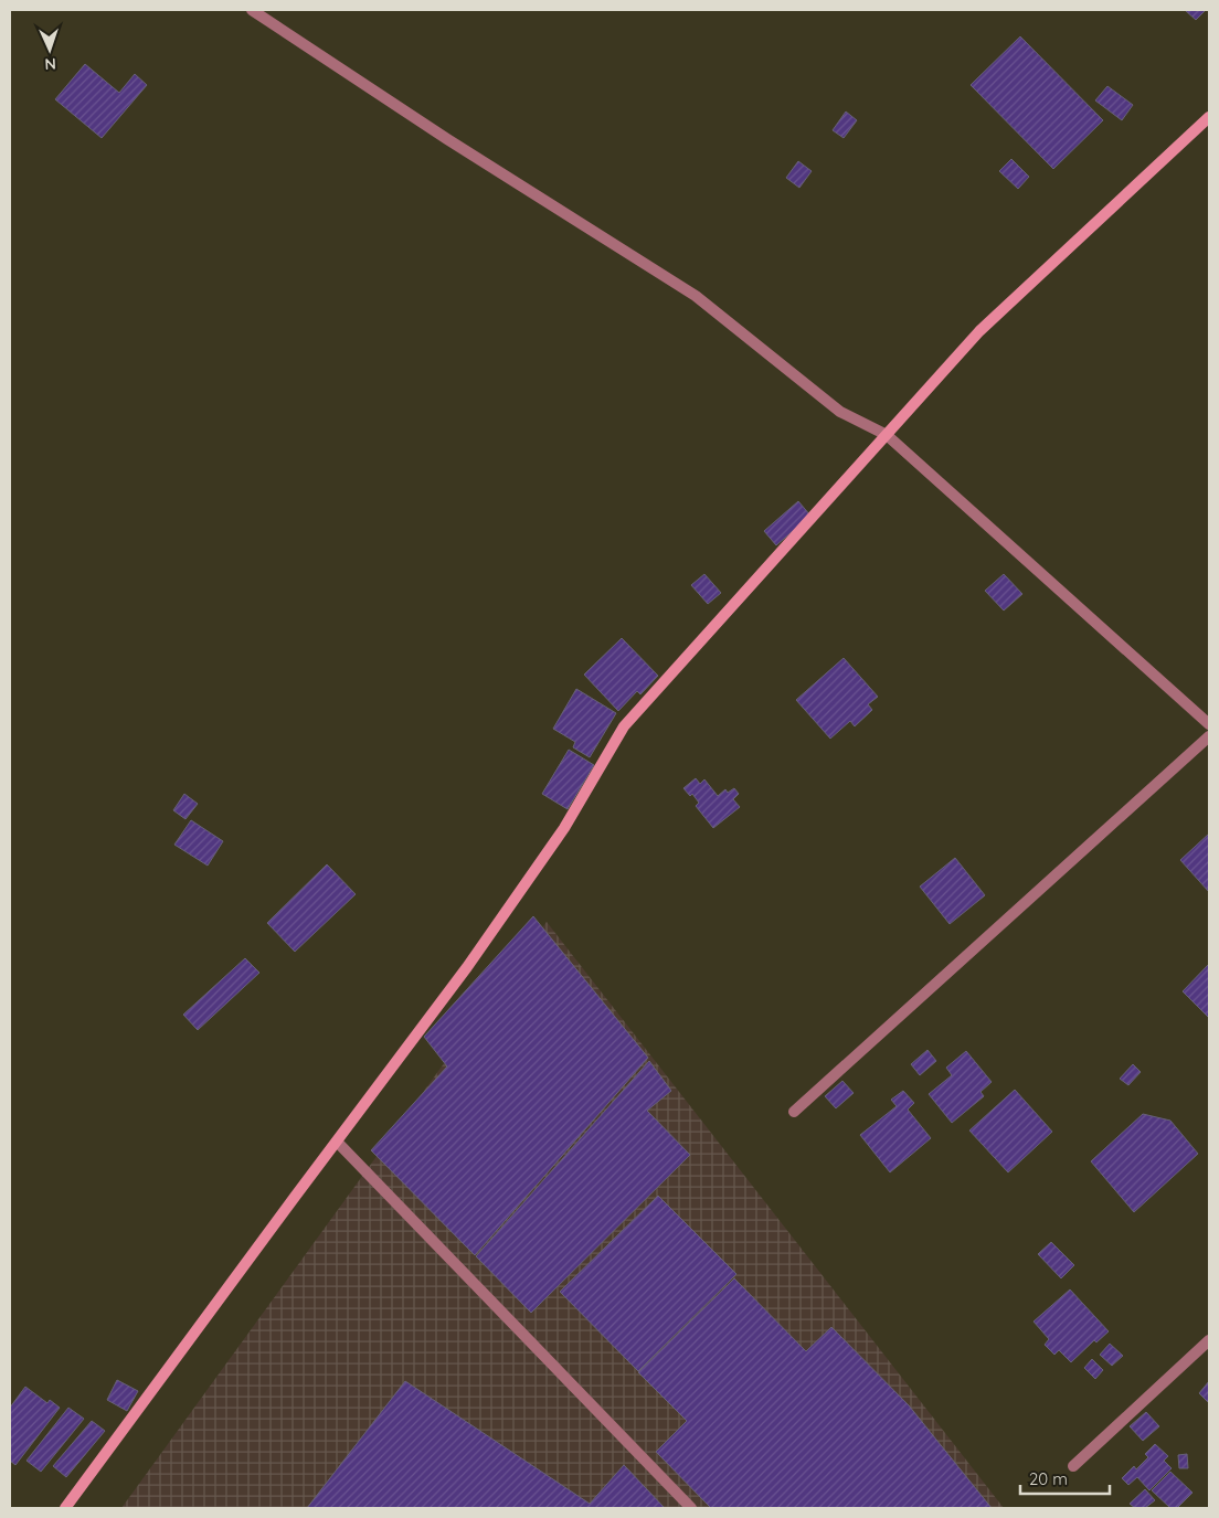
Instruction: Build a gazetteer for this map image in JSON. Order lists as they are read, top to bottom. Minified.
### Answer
{"scale_bar":"20 m","north":"bottom"}
